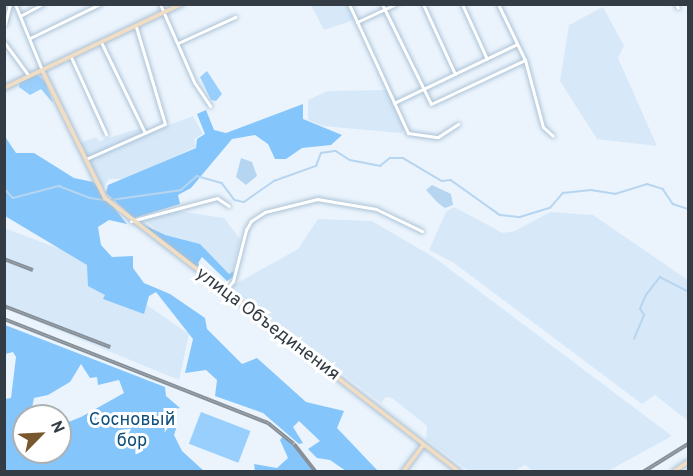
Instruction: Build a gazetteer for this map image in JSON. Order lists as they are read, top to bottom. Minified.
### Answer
{"streets":{"main road":["улица Объединения"]},"parks":["Сосновый бор"],"north":"top right"}
